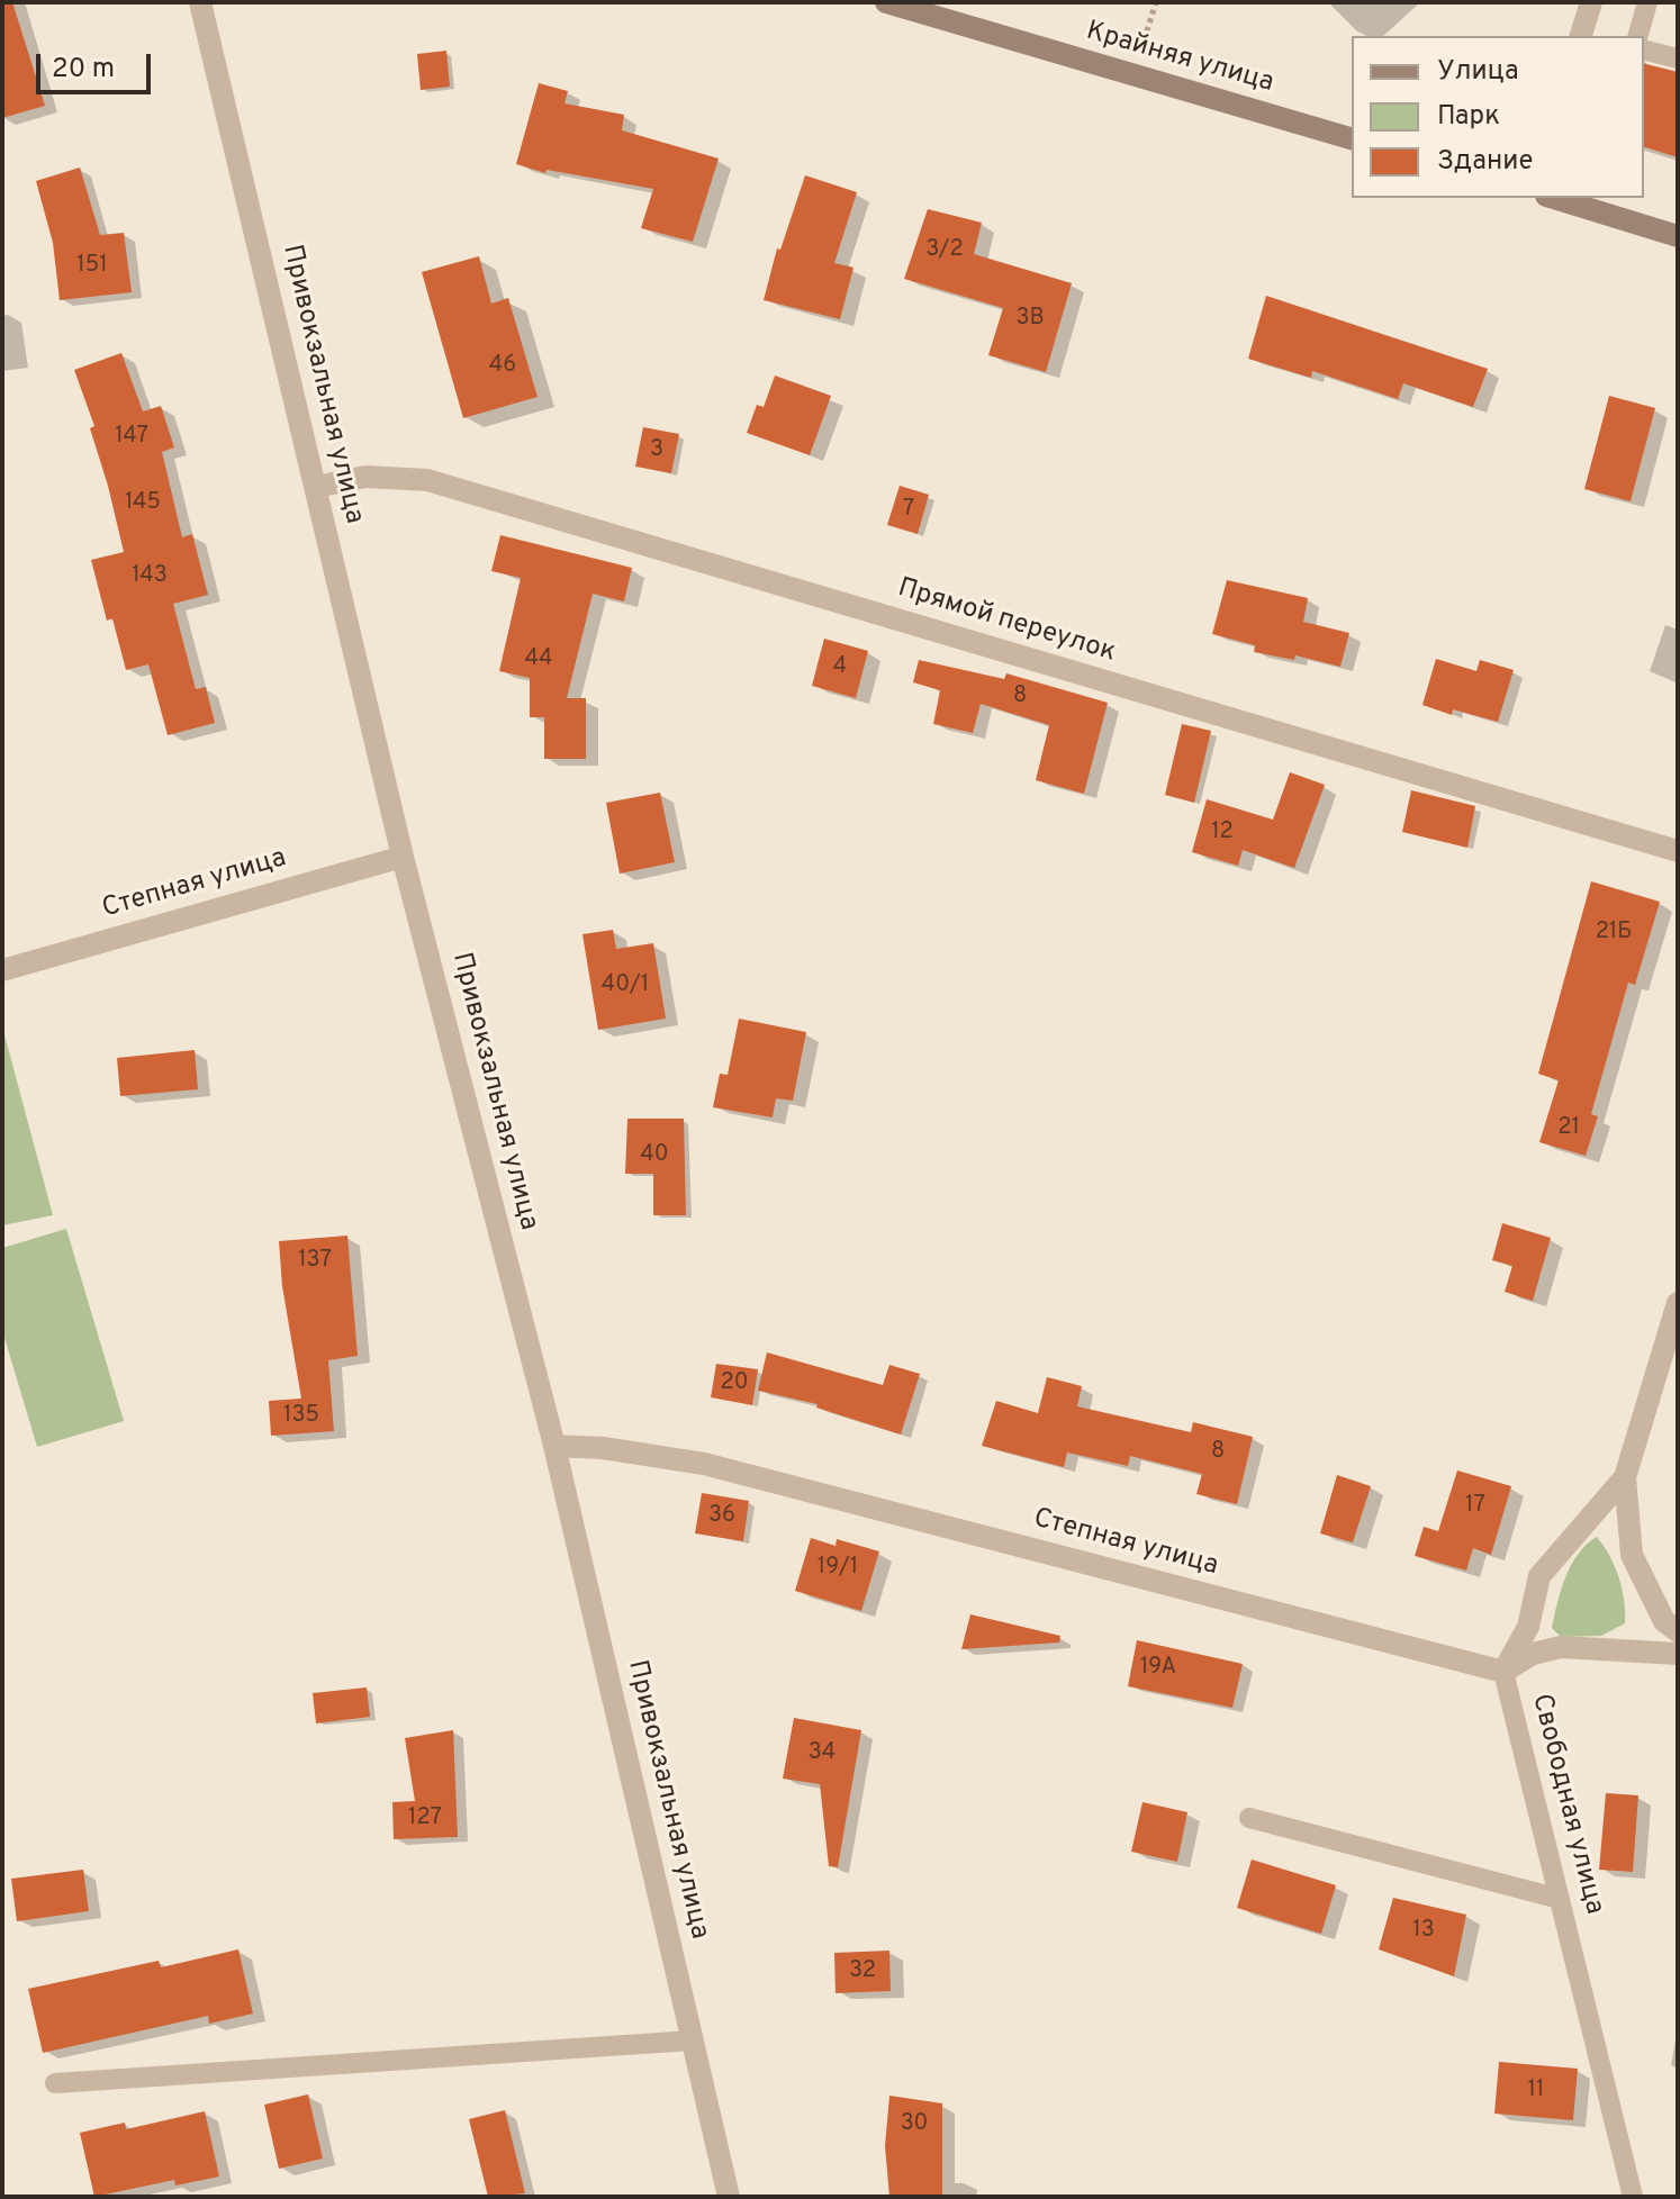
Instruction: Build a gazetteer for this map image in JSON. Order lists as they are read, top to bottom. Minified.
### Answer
{"streets":{"street":["Крайняя улица","Привокзальная улица","Прямой переулок","Степная улица","Свободная улица"]},"crossings":[["Привокзальная улица","Прямой переулок"],["Привокзальная улица","Степная улица"],["Степная улица","Свободная улица"]],"house_numbers":["3/2","151","3В","46","147","3","145","7","143","44","4","8","12","21Б","40/1","21","40","137","20","135","8","17","36","19/1","19А","34","127","13","32","11","30"],"legend":["Улица","Парк","Здание"],"scale_bar":"20 m"}
